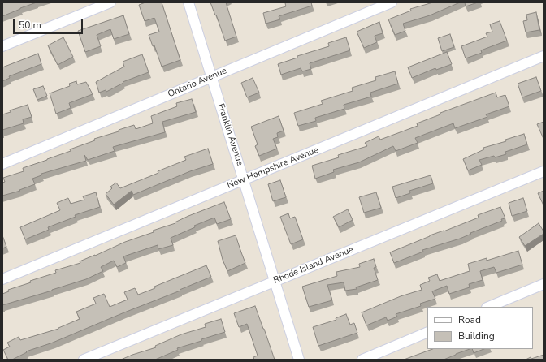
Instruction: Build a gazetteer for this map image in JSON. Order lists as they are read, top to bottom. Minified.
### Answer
{"streets":{"street":["Ontario Avenue","Franklin Avenue","New Hampshire Avenue","Rhode Island Avenue"]},"crossings":[["Ontario Avenue","Franklin Avenue"],["Franklin Avenue","New Hampshire Avenue"],["Franklin Avenue","Rhode Island Avenue"]],"legend":["Road","Building"],"scale_bar":"50 m"}
